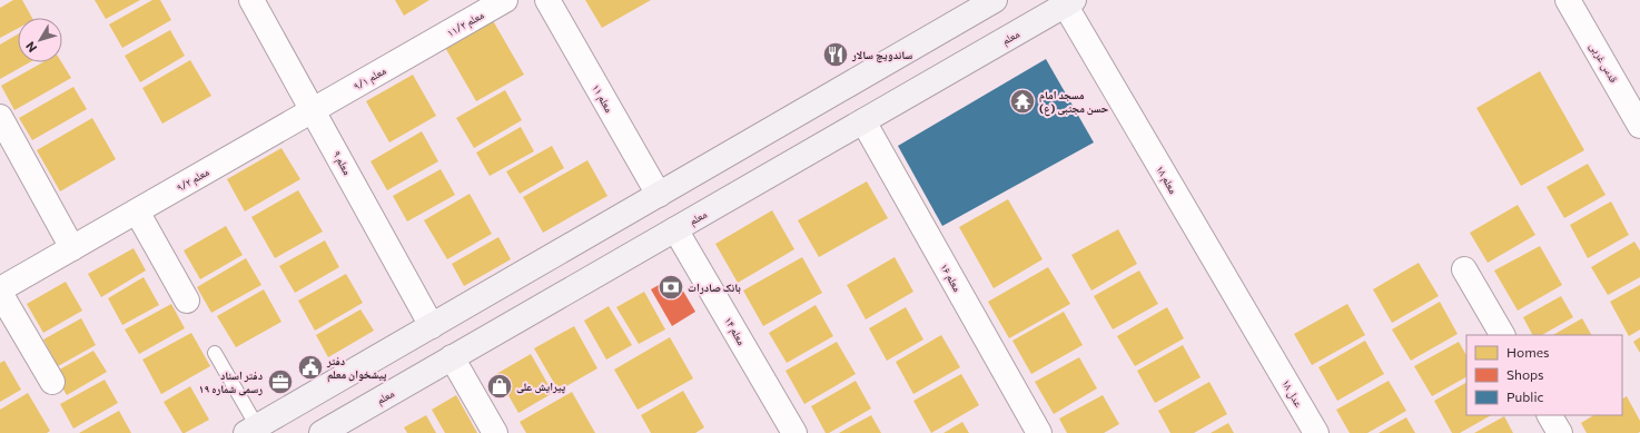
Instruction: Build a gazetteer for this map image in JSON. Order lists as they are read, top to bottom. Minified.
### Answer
{"streets":{"main road":["معلم"],"street":["معلم ۱۱/۲","قدس غربی","معلم ۹/۱","معلم ۱۱","معلم ۹","معلم ۹/۲","معلم ۱۸","معلم ۱۶‌","معلم ۱۴","عدل ۱۸"]},"crossings":[["معلم ۱۱/۲","معلم ۹/۱"],["معلم","معلم ۱۸"],["معلم","معلم ۱۶‌"],["معلم","معلم ۱۴"],["معلم ۹/۱","معلم ۹"],["معلم ۹/۱","معلم ۹/۲"],["معلم ۹","معلم ۹/۲"],["معلم ۱۸","عدل ۱۸"]],"places":{"restaurant":["ساندویچ سالار"],"temple":["مسجد امام حسن مجتبی (ع)"],"bank":["بانک صادرات"],"public building":["دفتر پیشخوان معلم"],"office":["دفتر اسناد رسمی شماره ۱۹"],"shop":["پیرایش علی"]},"legend":["Homes","Shops","Public"],"north":"bottom left"}
